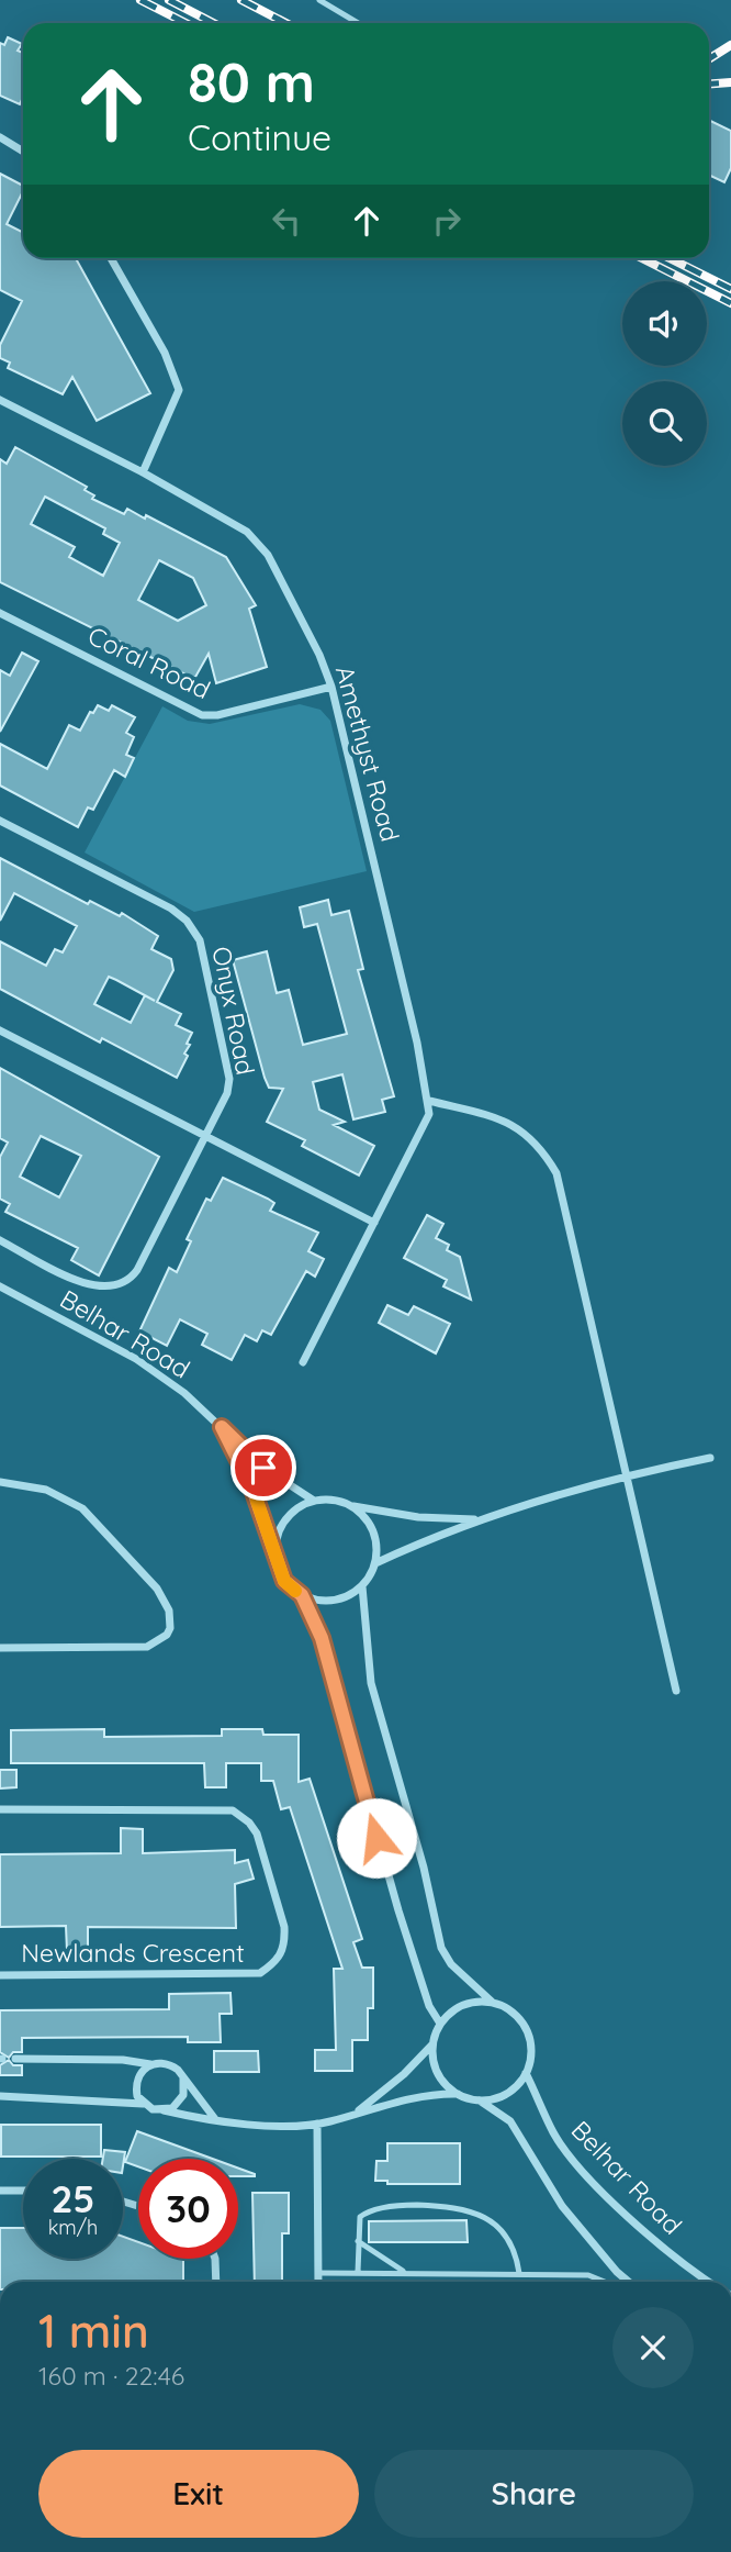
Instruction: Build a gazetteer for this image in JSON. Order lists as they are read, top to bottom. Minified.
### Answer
{"streets":{"street":["Coral Road","Amethyst Road","Onyx Road","Belhar Road","Newlands Crescent"]},"crossings":[["Coral Road","Amethyst Road"]],"page":{"turn":["80 m","Continue"],"speed":"25 km/h","limit":"30","heading":["1 min","160 m · 22:46"],"buttons":["Exit","Share"]}}
